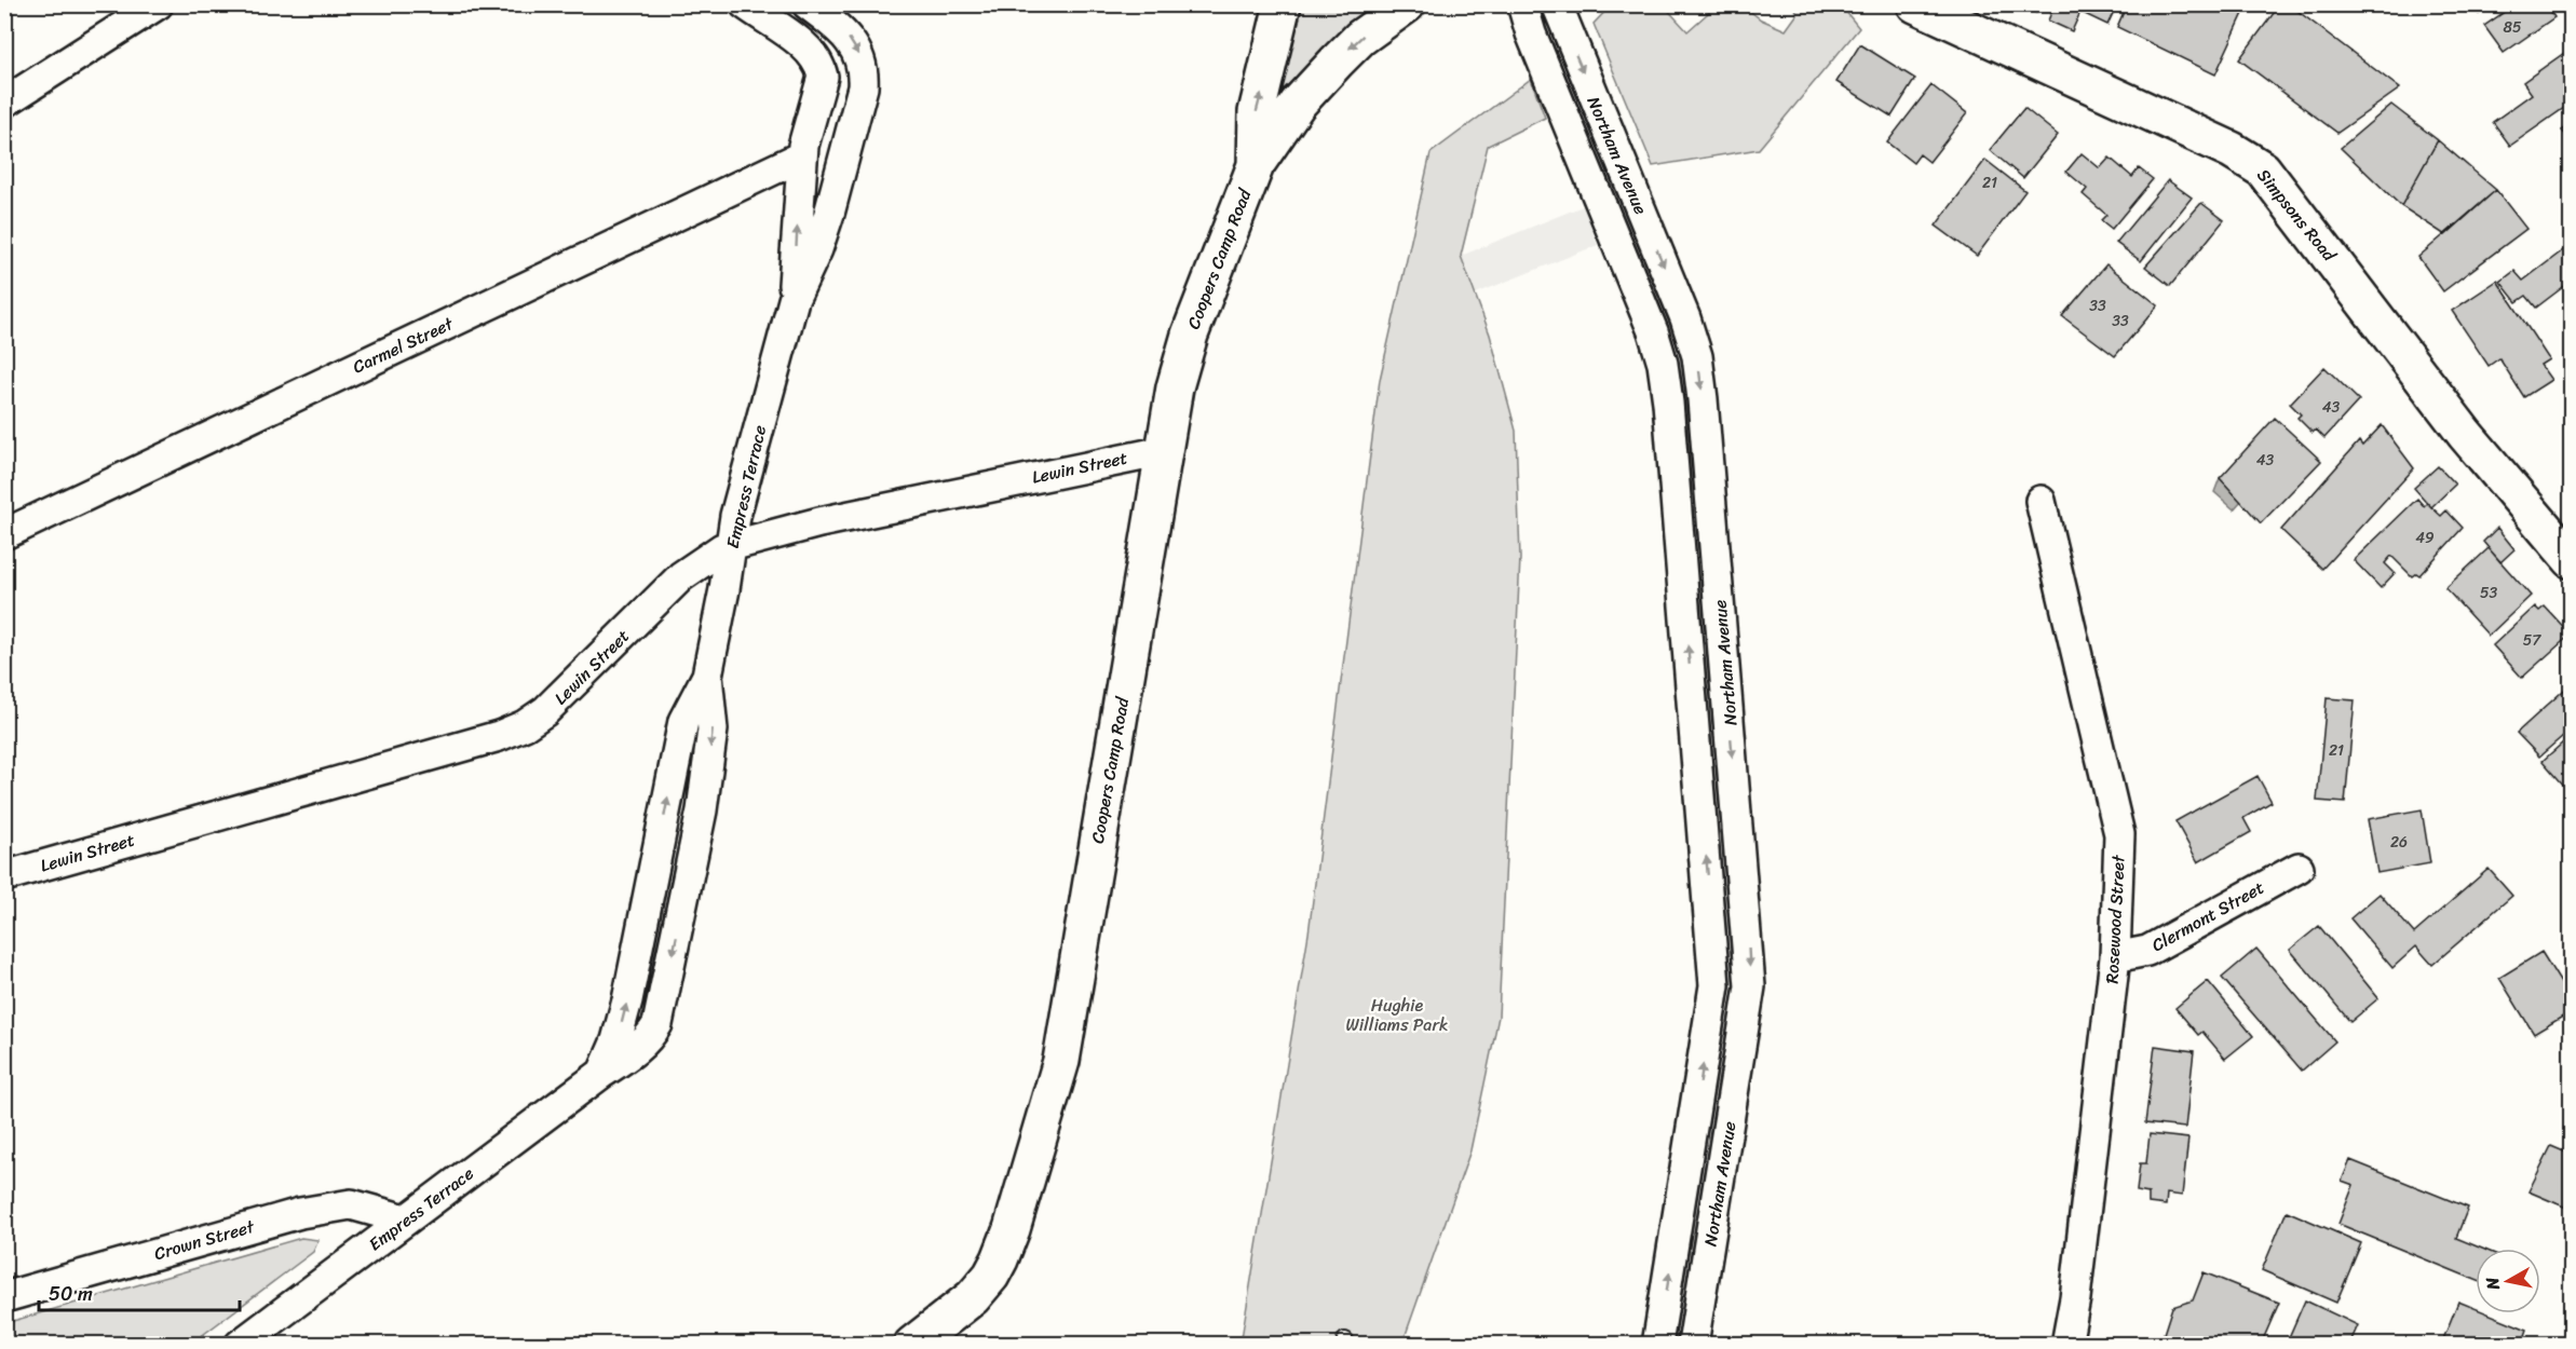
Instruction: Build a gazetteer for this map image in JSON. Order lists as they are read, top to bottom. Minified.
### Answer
{"streets":{"main road":["Simpsons Road","Coopers Camp Road"],"street":["Northam Avenue","Carmel Street","Lewin Street","Empress Terrace","Clermont Street","Rosewood Street","Crown Street"]},"crossings":[["Coopers Camp Road","Lewin Street"],["Carmel Street","Empress Terrace"],["Lewin Street","Empress Terrace"],["Empress Terrace","Crown Street"],["Clermont Street","Rosewood Street"]],"parks":["Hughie Williams Park"],"house_numbers":["85","21","33","33","43","43","49","53","57","21","26"],"scale_bar":"50 m","north":"left"}
